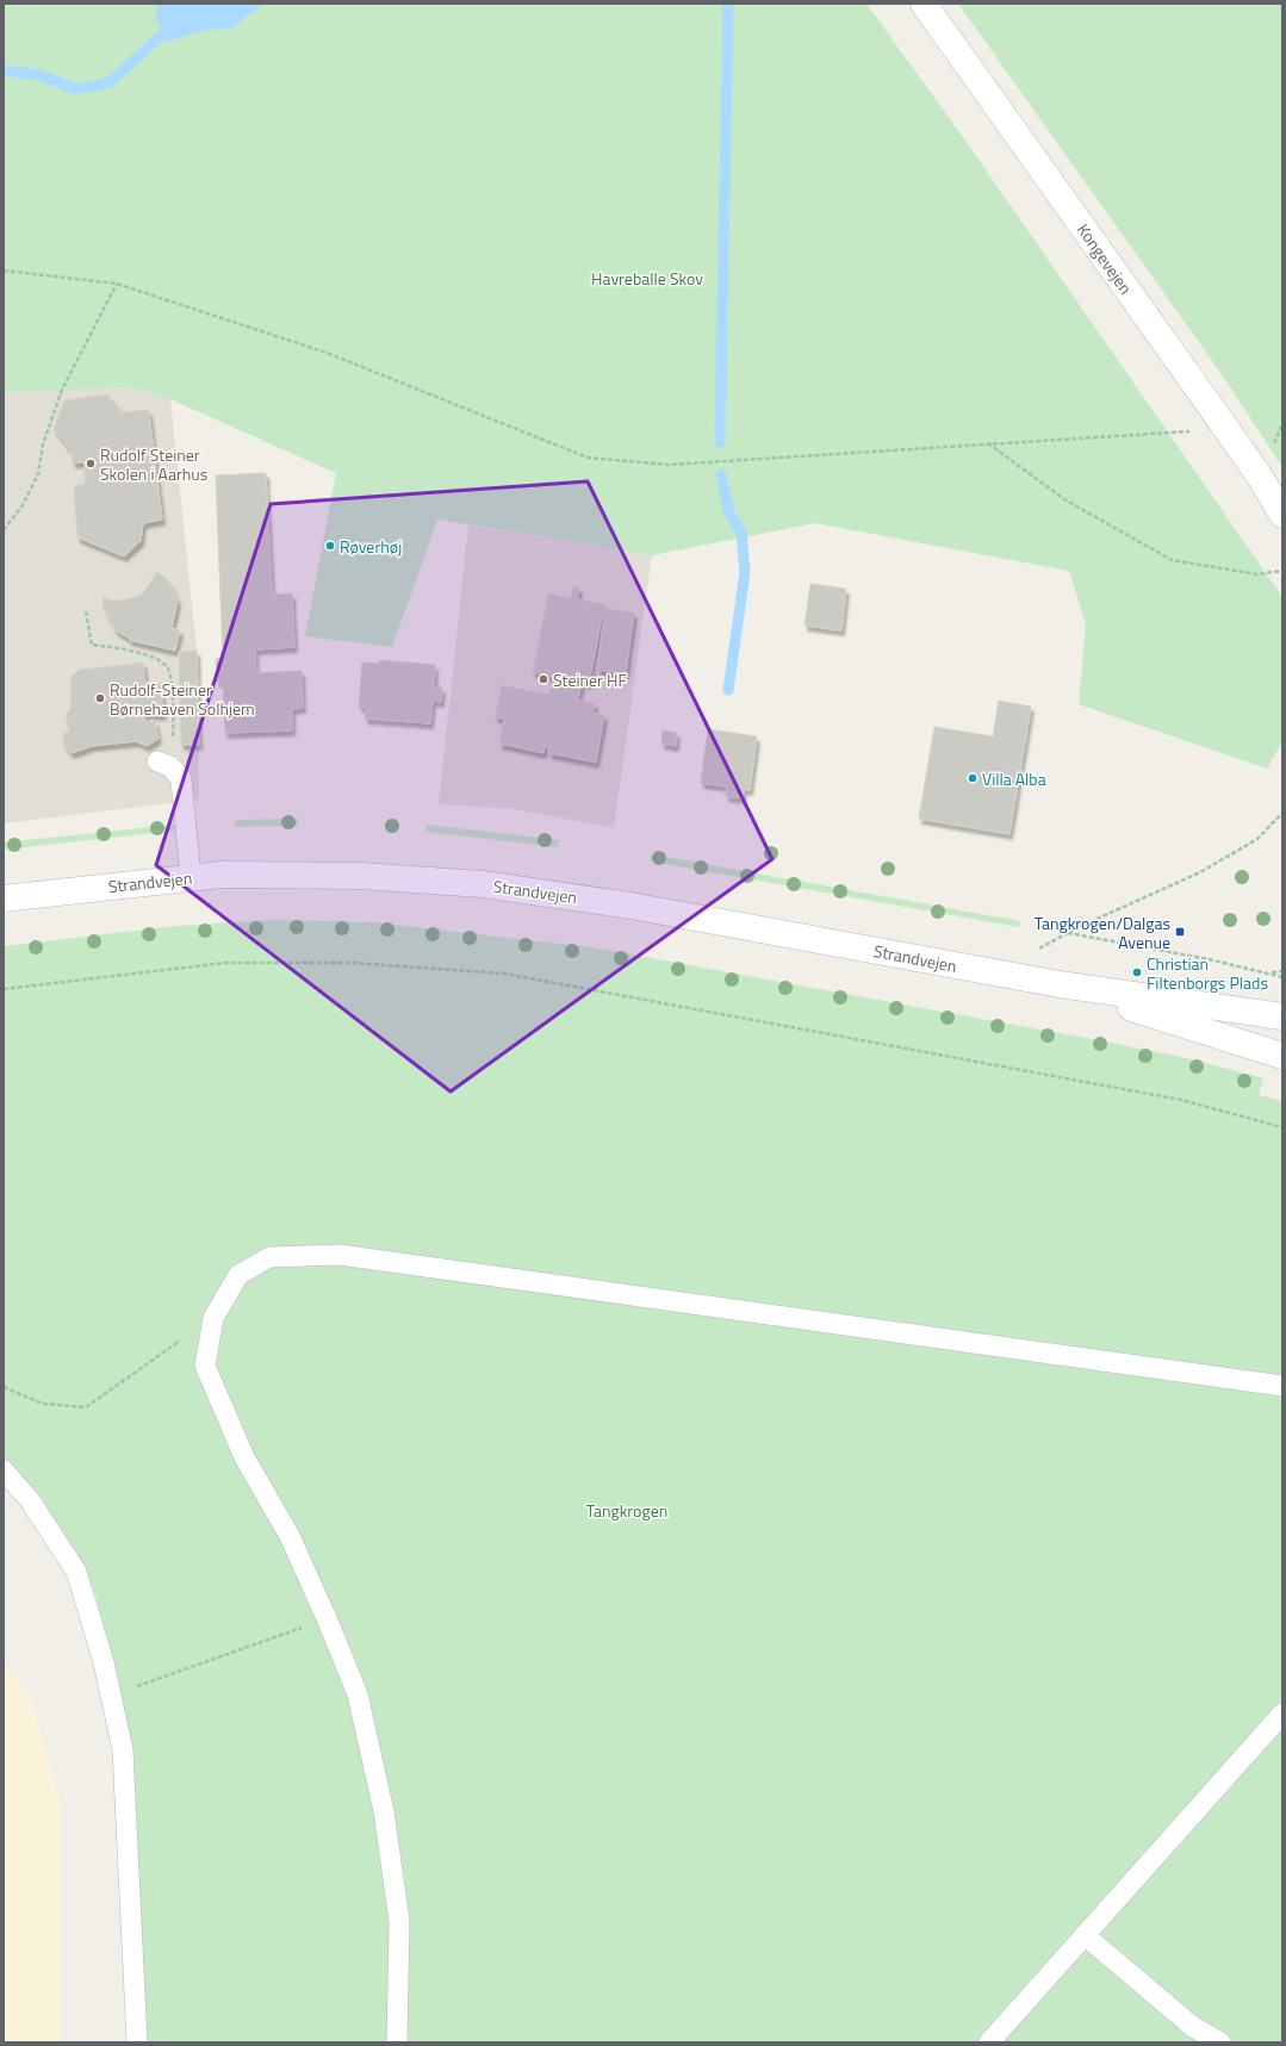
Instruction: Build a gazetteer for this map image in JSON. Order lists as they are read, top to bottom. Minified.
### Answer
{"streets":{"street":["Kongevejen","Strandvejen"]},"parks":["Havreballe Skov","Tangkrogen"],"places":{"other":["Rudolf Steiner Skolen i Aarhus","Røverhøj","Steiner HF","Rudolf-Steiner Børnehaven Solhjem","Villa Alba","Christian Filtenborgs Plads"],"transit":["Tangkrogen/Dalgas Avenue"]}}
